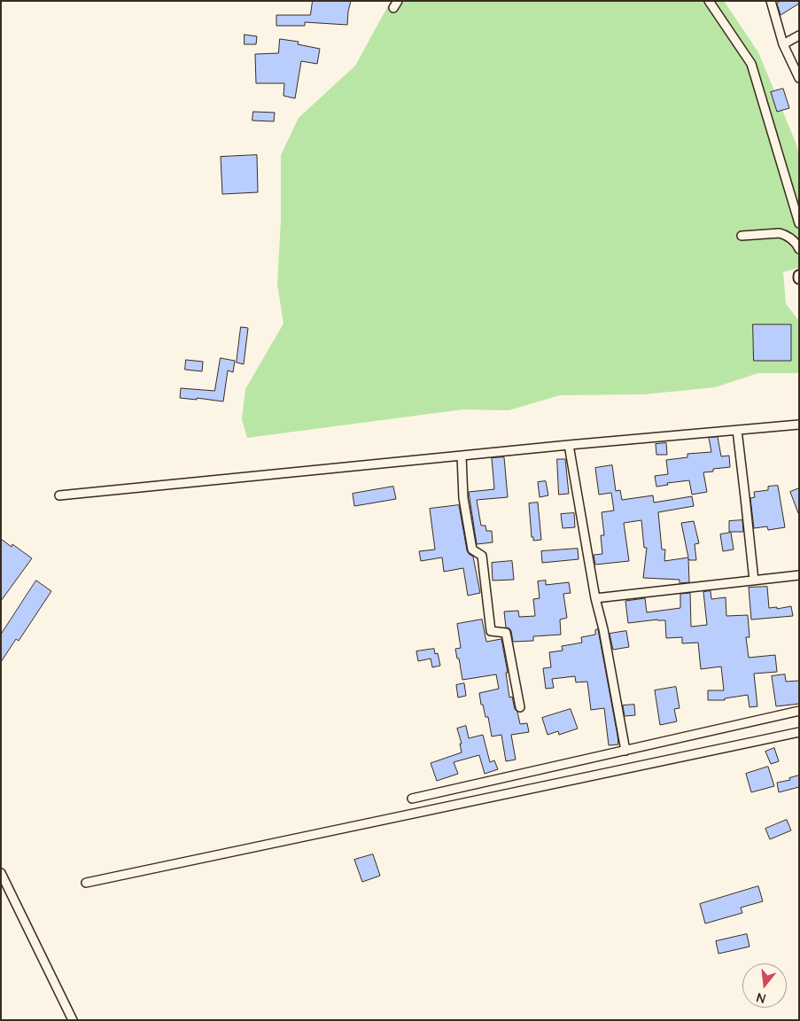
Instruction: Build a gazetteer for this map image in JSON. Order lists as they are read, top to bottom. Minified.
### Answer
{"north":"bottom"}
